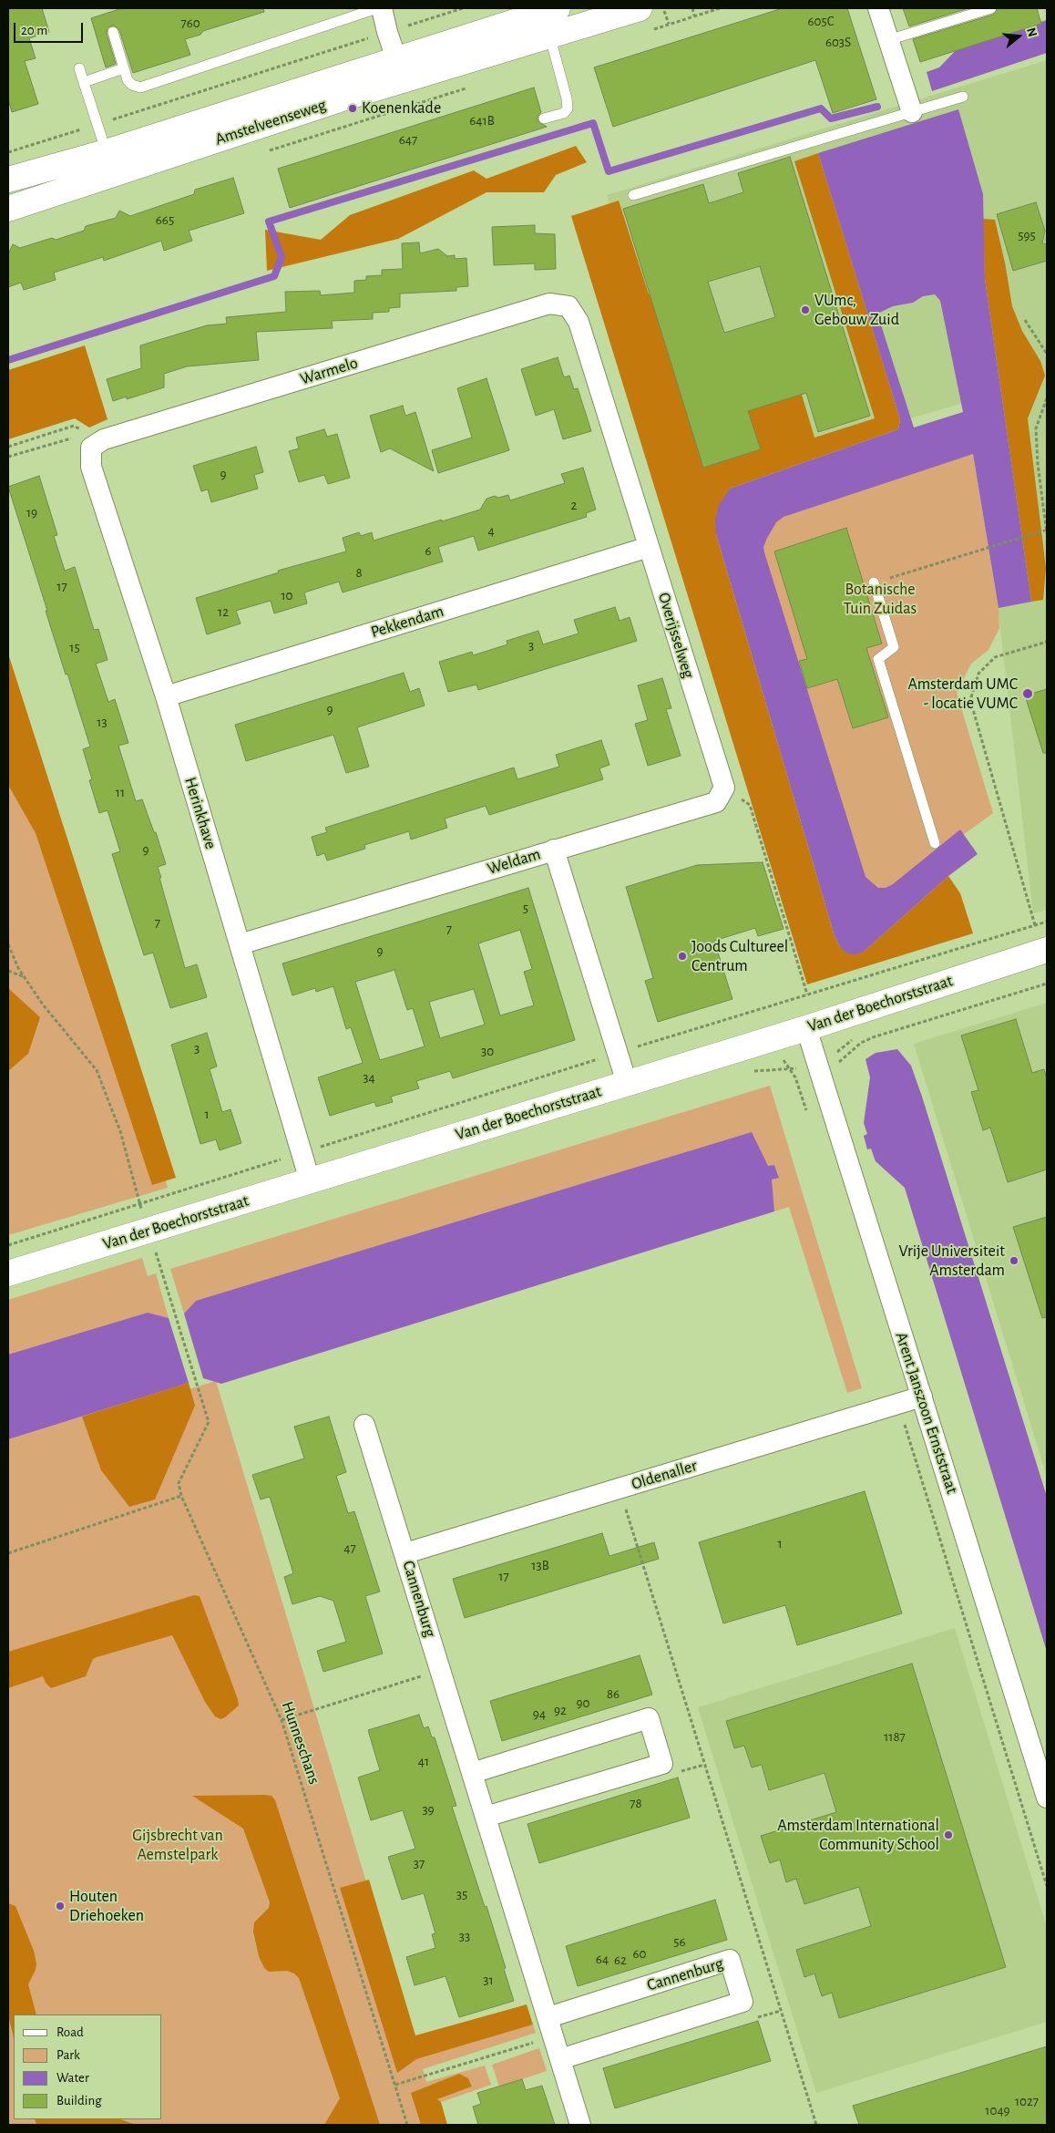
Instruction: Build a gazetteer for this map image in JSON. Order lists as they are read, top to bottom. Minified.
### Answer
{"streets":{"street":["Amstelveenseweg","Warmelo","Pekkendam","Overijsselweg","Herinkhave","Weldam","Van der Boechorststraat","Arent Janszoon Ernststraat","Oldenaller","Cannenburg"],"path":["Hunneschans"]},"crossings":[["Warmelo","Overijsselweg"],["Warmelo","Herinkhave"],["Pekkendam","Overijsselweg"],["Pekkendam","Herinkhave"],["Herinkhave","Weldam"],["Herinkhave","Van der Boechorststraat"],["Weldam","Van der Boechorststraat"],["Van der Boechorststraat","Arent Janszoon Ernststraat"],["Van der Boechorststraat","Hunneschans"],["Arent Janszoon Ernststraat","Oldenaller"],["Oldenaller","Cannenburg"]],"parks":["Botanische Tuin Zuidas","Gijsbrecht van Aemstelpark"],"places":["Koenenkade","VUmc, Gebouw Zuid","Amsterdam UMC - locatie VUMC","Joods Cultureel Centrum","Vrije Universiteit Amsterdam","Amsterdam International Community School","Houten Driehoeken"],"house_numbers":["605C","760","603S","641B","647","665","595","9","2","19","4","6","8","17","10","12","3","15","9","13","11","9","5","7","7","9","3","30","34","1","1","47","13B","17","86","90","92","94","1187","41","78","39","37","35","33","56","60","64","62","31","1027","1049"],"legend":["Road","Park","Water","Building"],"scale_bar":"20 m","north":"right"}
